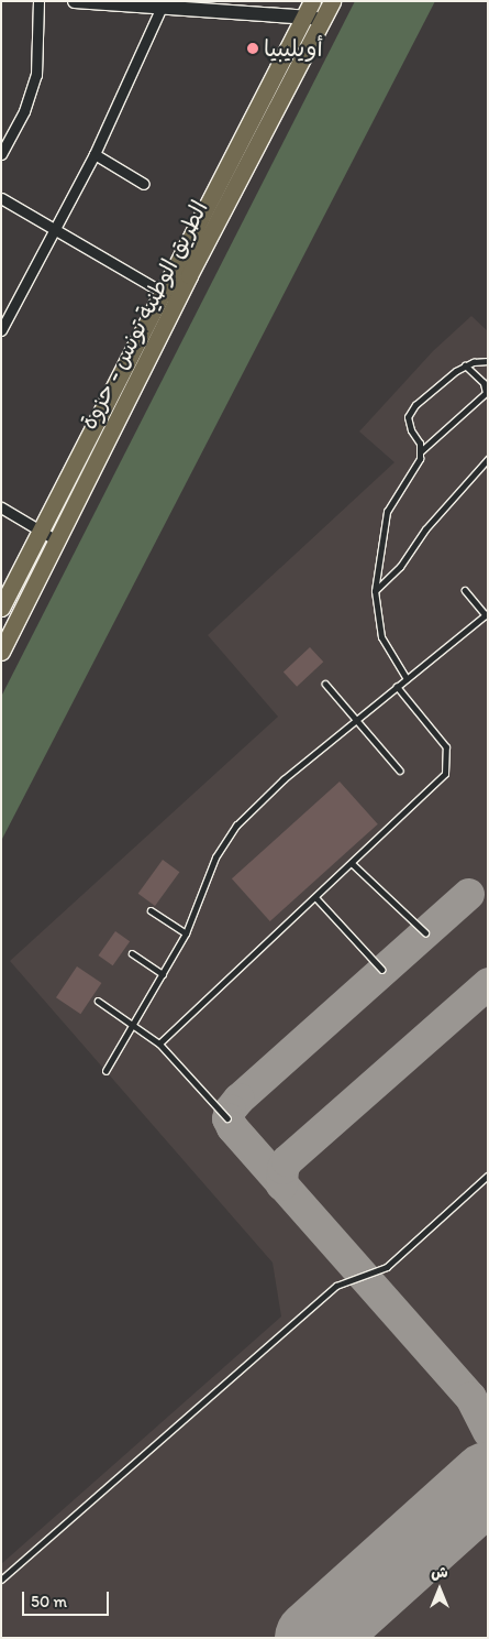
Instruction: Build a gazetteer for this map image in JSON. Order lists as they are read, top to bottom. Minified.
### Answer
{"streets":{"main road":["الطريق الوطنية تونس - حزوة"]},"places":["أويليبيا"],"scale_bar":"50 m","north":"top"}
